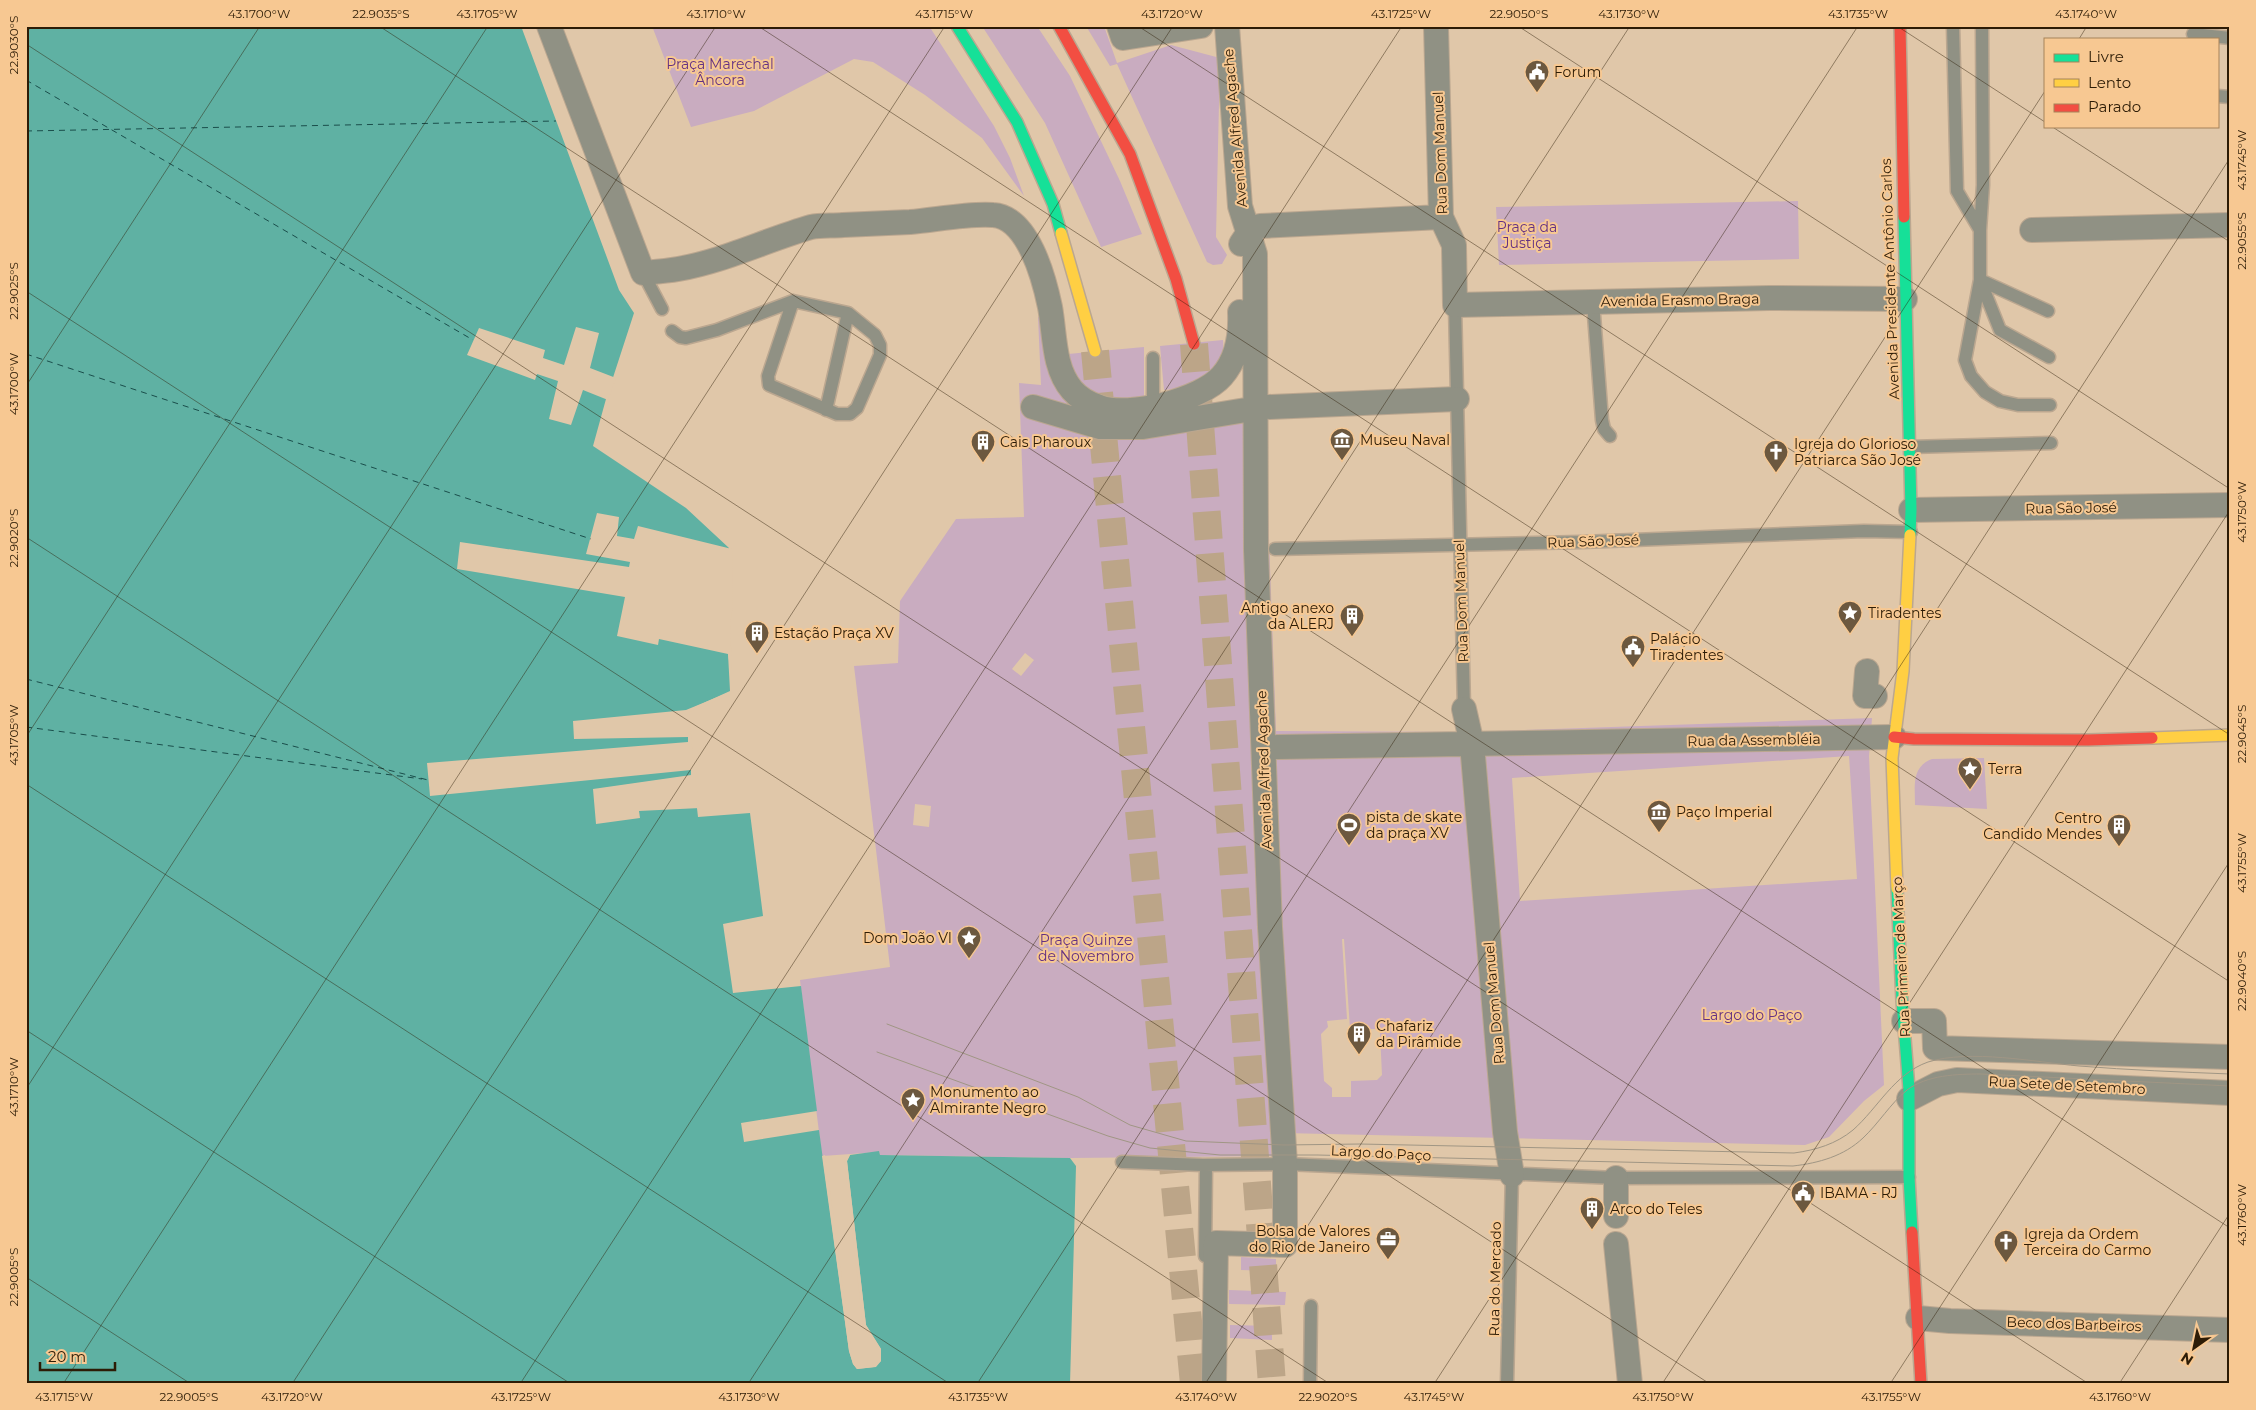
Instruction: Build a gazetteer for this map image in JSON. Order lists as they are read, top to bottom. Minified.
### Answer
{"streets":{"main road":["Avenida Presidente Antônio Carlos","Rua da Assembléia","Rua Primeiro de Março"],"street":["Avenida Alfred Agache","Rua Dom Manuel","Avenida Erasmo Braga","Rua São José","Rua Sete de Setembro","Beco dos Barbeiros"],"lane":["Largo do Paço","Rua do Mercado"]},"crossings":[["Avenida Alfred Agache","Rua da Assembléia"],["Avenida Alfred Agache","Largo do Paço"],["Rua Dom Manuel","Avenida Erasmo Braga"],["Rua Dom Manuel","Rua São José"],["Rua Dom Manuel","Rua da Assembléia"],["Rua Dom Manuel","Largo do Paço"],["Rua Dom Manuel","Rua do Mercado"],["Avenida Presidente Antônio Carlos","Avenida Erasmo Braga"],["Avenida Presidente Antônio Carlos","Rua São José"],["Avenida Presidente Antônio Carlos","Rua Primeiro de Março"],["Rua São José","Rua Primeiro de Março"],["Rua da Assembléia","Rua Primeiro de Março"],["Rua Primeiro de Março","Rua Sete de Setembro"],["Rua Primeiro de Março","Largo do Paço"],["Rua Primeiro de Março","Beco dos Barbeiros"],["Largo do Paço","Rua do Mercado"]],"parks":["Praça Marechal Âncora","Praça da Justiça","Praça Quinze de Novembro","Largo do Paço"],"places":{"public building":["Forum","Palácio Tiradentes","IBAMA - RJ"],"museum":["Museu Naval","Paço Imperial"],"building":["Cais Pharoux","Antigo anexo da ALERJ","Estação Praça XV","Centro Candido Mendes","Chafariz da Pirâmide","Arco do Teles"],"church":["Igreja do Glorioso Patriarca São José","Igreja da Ordem Terceira do Carmo"],"place":["Tiradentes","Terra","Dom João VI","Monumento ao Almirante Negro"],"sports":["pista de skate da praça XV"],"office":["Bolsa de Valores do Rio de Janeiro"]},"legend":["Livre","Lento","Parado"],"scale_bar":"20 m","north":"bottom left","coordinates":["43.1700°W","22.9035°S","43.1705°W","43.1710°W","43.1715°W","43.1720°W","43.1725°W","22.9050°S","43.1730°W","43.1735°W","43.1740°W","22.9030°S","43.1745°W","22.9055°S","22.9025°S","43.1750°W","22.9020°S","22.9045°S","43.1755°W","22.9040°S","43.1760°W","22.9005°S"]}
